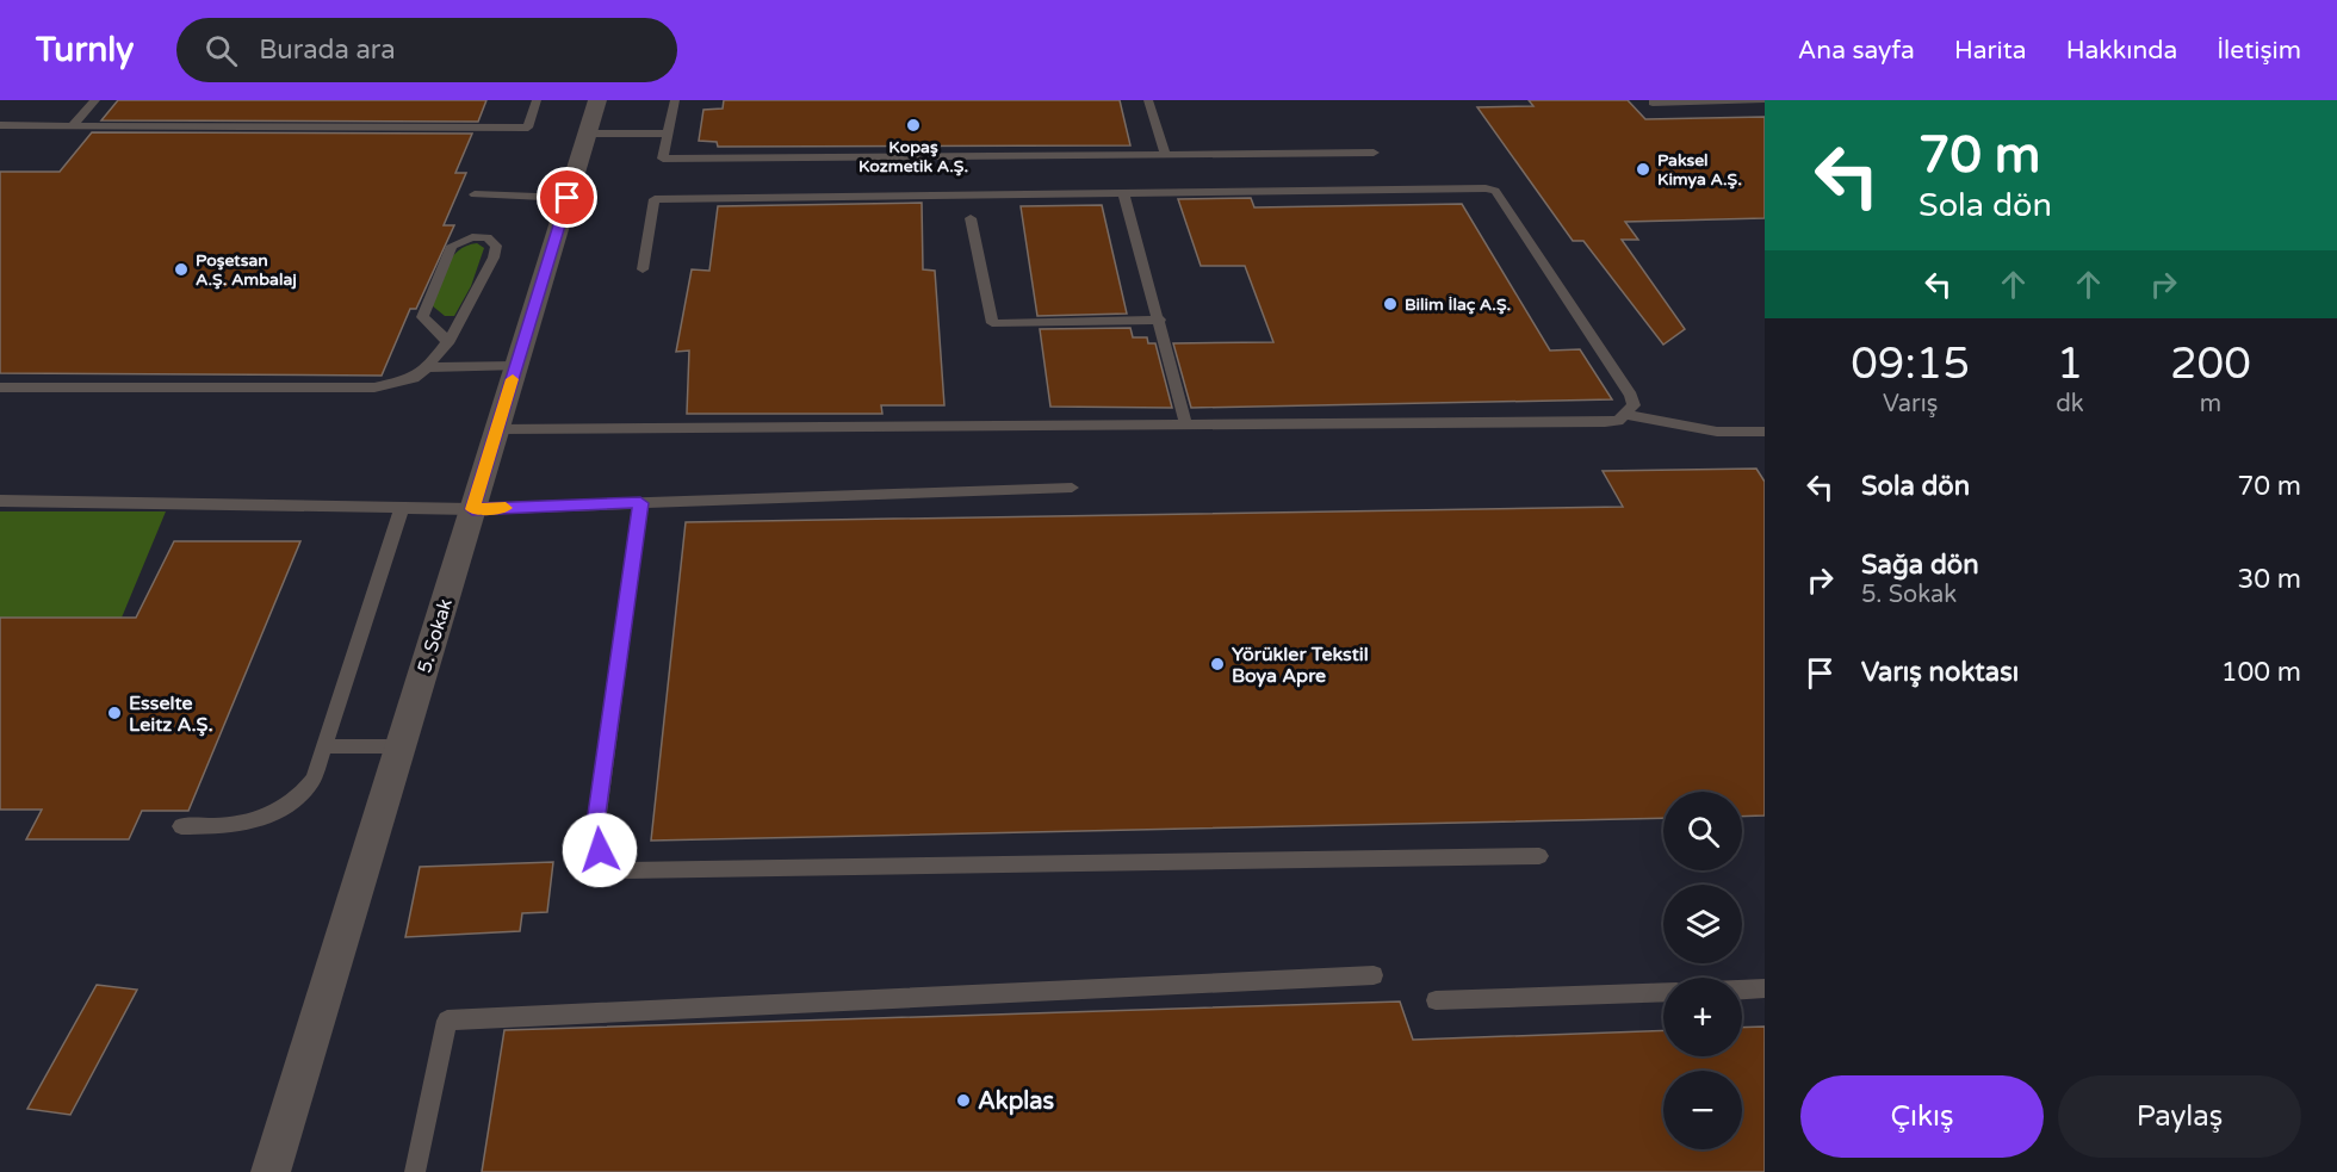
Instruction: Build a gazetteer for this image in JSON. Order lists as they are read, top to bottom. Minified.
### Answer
{"streets":{"street":["5. Sokak"]},"places":["Kopaş Kozmetik A.Ş.","Paksel Kimya A.Ş.","Poşetsan A.Ş. Ambalaj","Bilim İlaç A.Ş.","Yörükler Tekstil Boya Apre","Esselte Leitz A.Ş.","Akplas"],"page":{"header":"Turnly","search":"Burada ara","nav":["Ana sayfa","Harita","Hakkında","İletişim"],"turn":["70 m","Sola dön"],"eta":["09:15","Varış","1","dk","200","m"],"list":[{"name":"Sola dön","value":"70 m"},{"name":"Sağa dön","note":"5. Sokak","value":"30 m"},{"name":"Varış noktası","value":"100 m"}],"map_buttons":["+","−"],"buttons":["Çıkış","Paylaş"]}}
